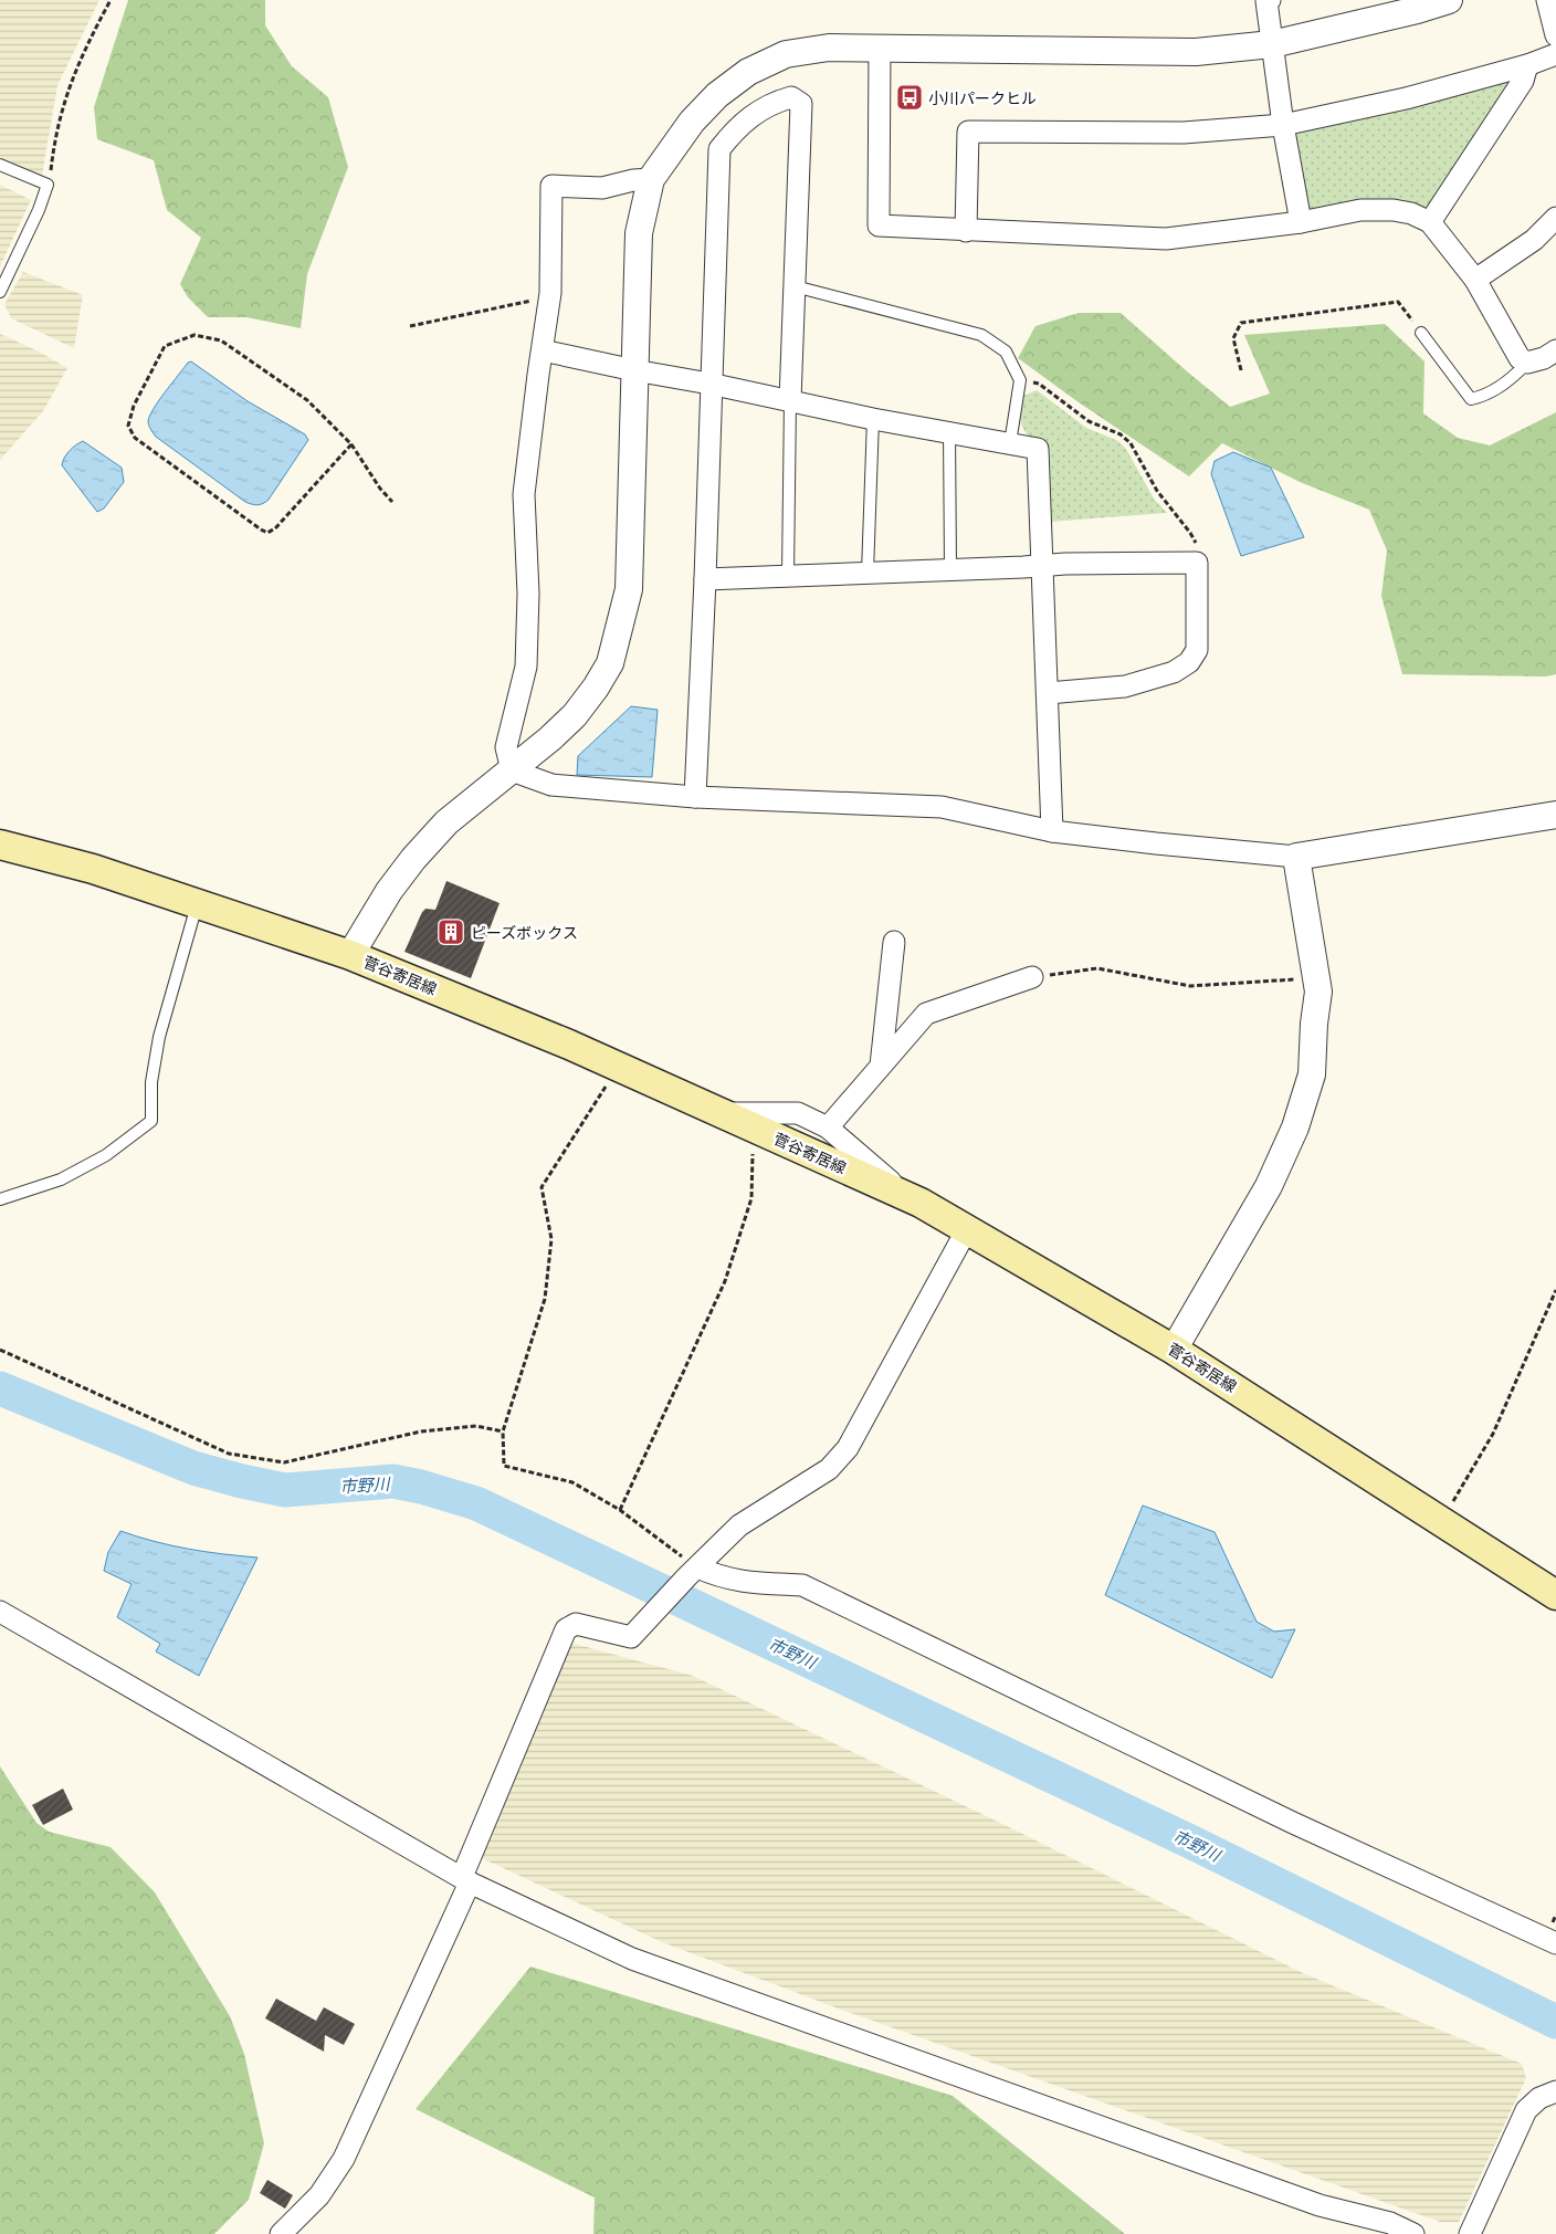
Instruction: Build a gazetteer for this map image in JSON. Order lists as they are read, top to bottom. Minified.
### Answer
{"streets":{"main road":["菅谷寄居線"]},"water":["市野川"],"places":{"bus stop":["小川パークヒル"],"building":["ピーズボックス"]}}
